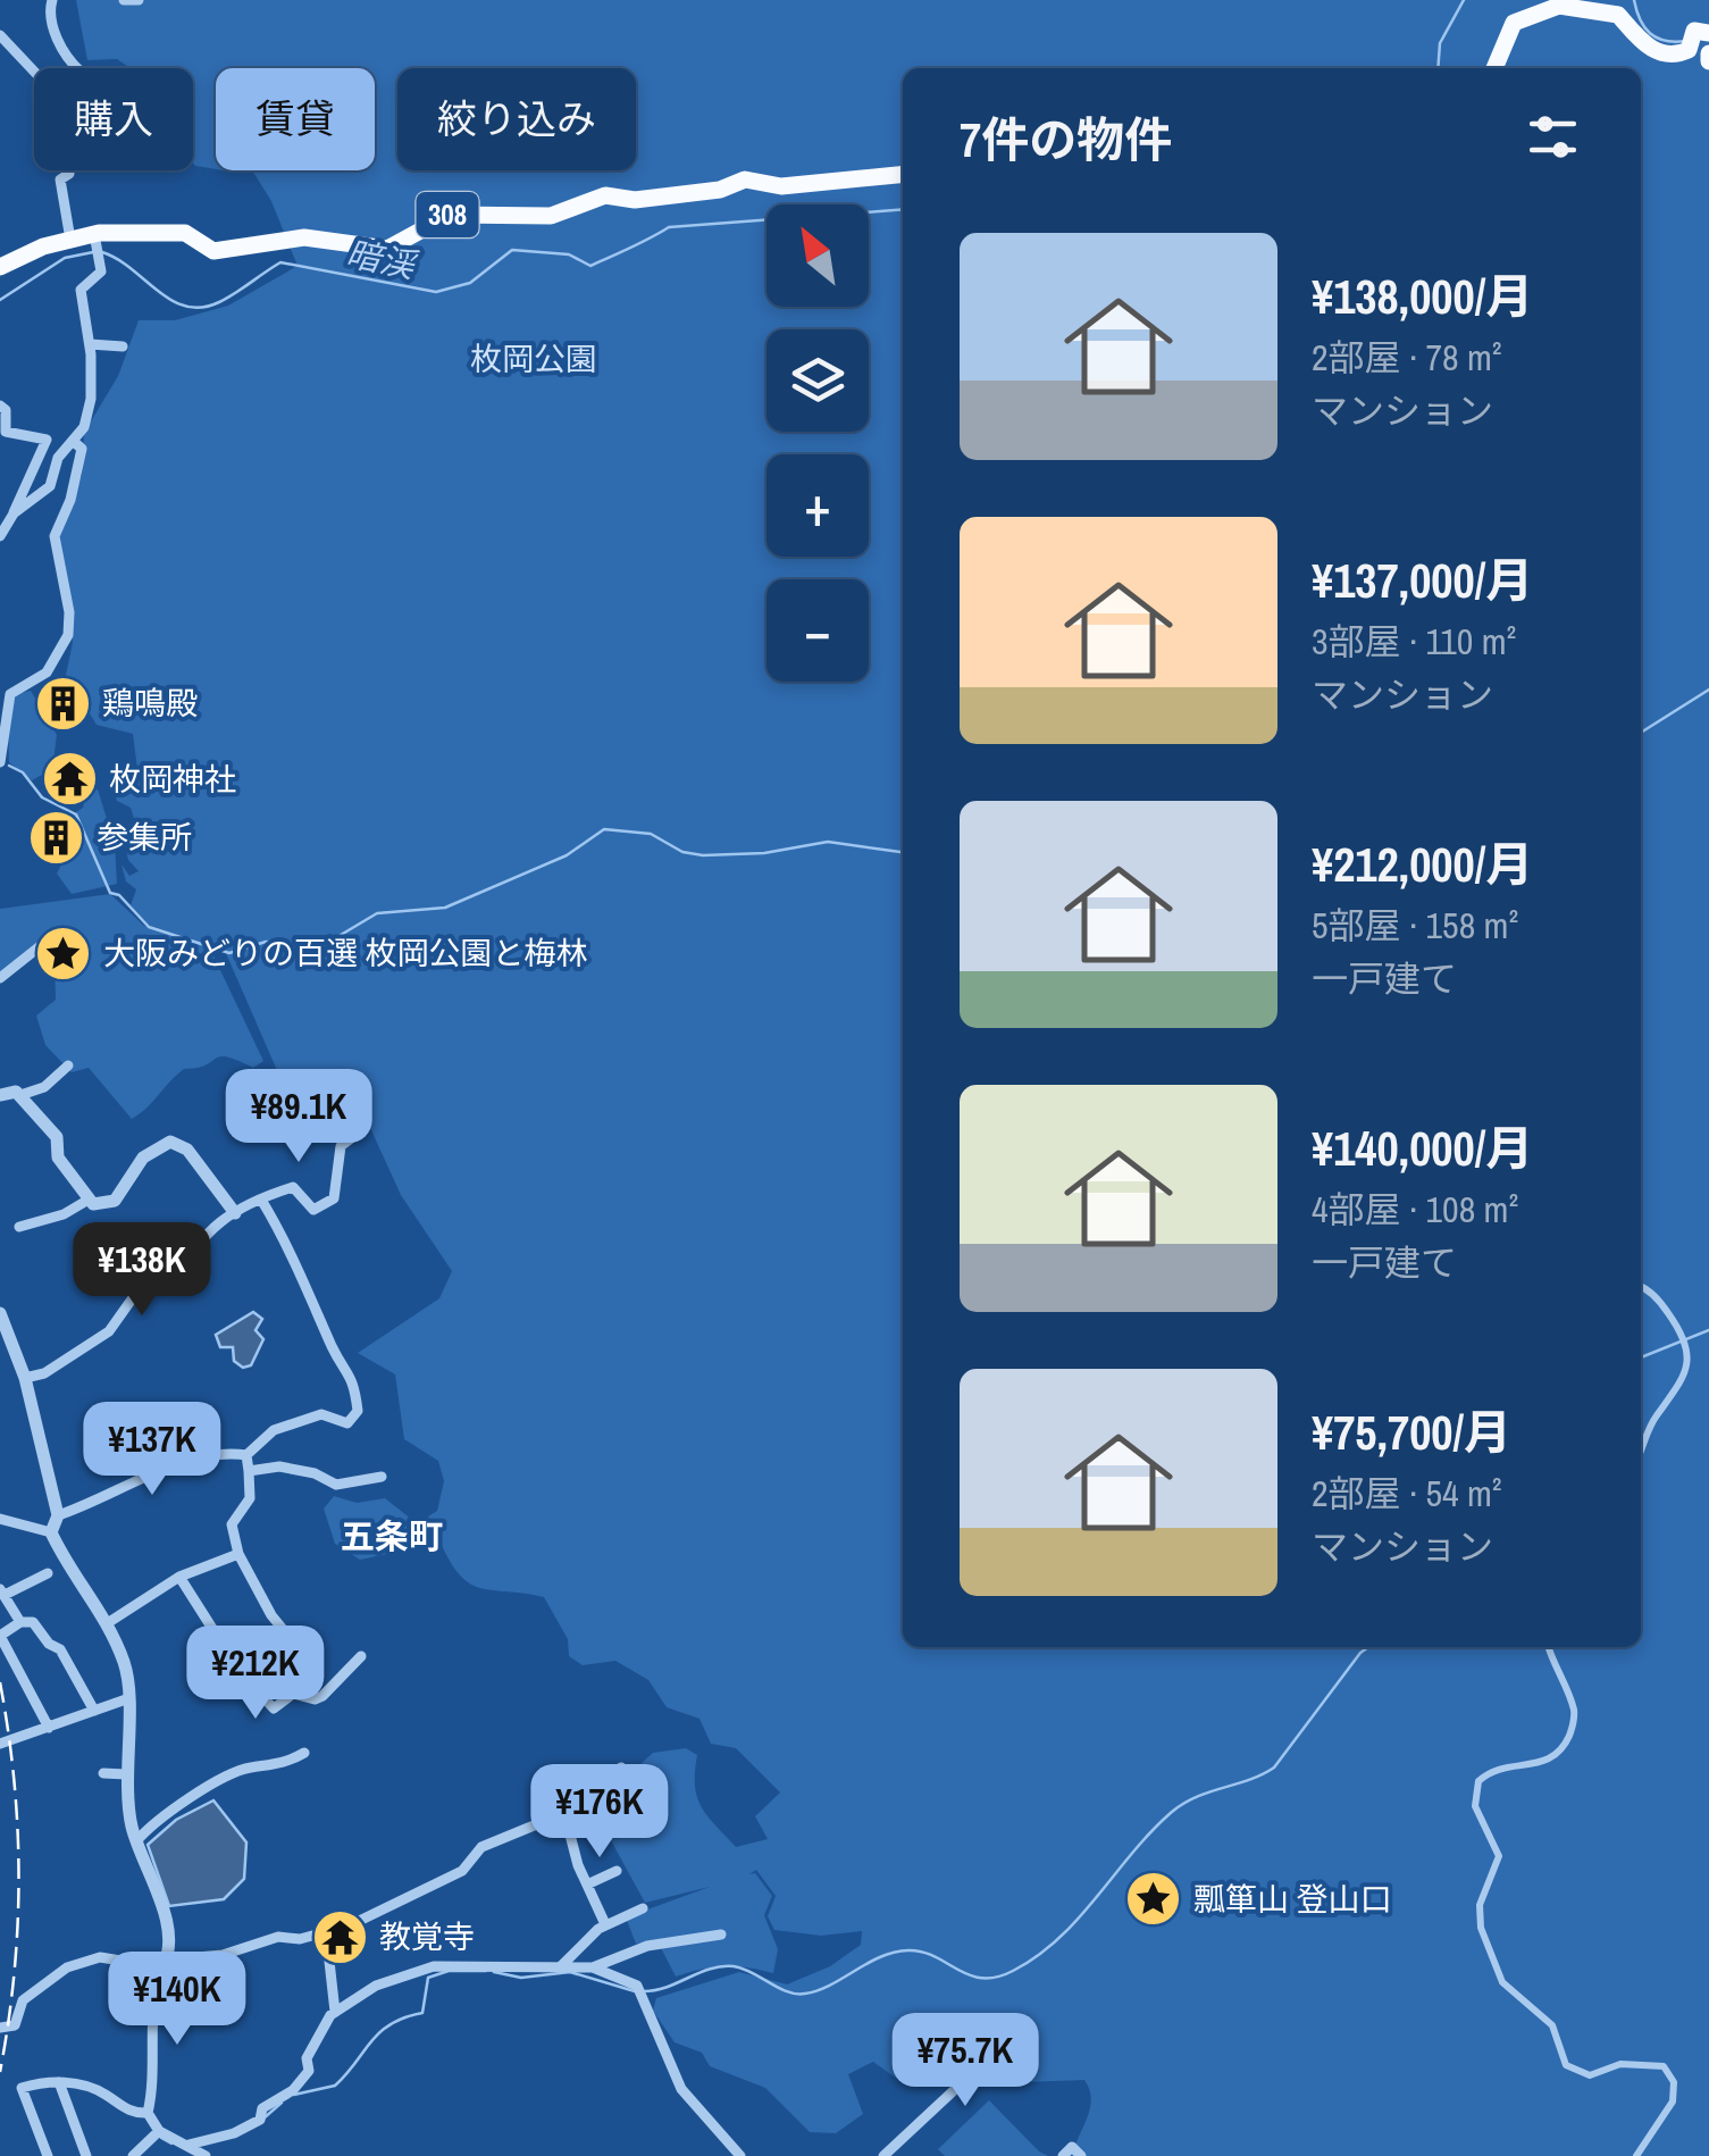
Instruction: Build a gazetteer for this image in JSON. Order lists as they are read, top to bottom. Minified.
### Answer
{"streets":{"highway":["308"]},"districts":["五条町"],"water":["暗渓"],"parks":["枚岡公園"],"places":{"building":["鶏鳴殿","参集所"],"temple":["枚岡神社","教覚寺"],"place":["大阪みどりの百選 枚岡公園と梅林","瓢箪山 登山口"]},"north":"top left","page":{"chip":["購入","賃貸","絞り込み"],"heading":"7件の物件","map_buttons":["+","−"],"list":[{"name":"¥138,000/月","note":"2部屋 · 78 m² · マンション"},{"name":"¥137,000/月","note":"3部屋 · 110 m² · マンション"},{"name":"¥212,000/月","note":"5部屋 · 158 m² · 一戸建て"},{"name":"¥140,000/月","note":"4部屋 · 108 m² · 一戸建て"},{"name":"¥75,700/月","note":"2部屋 · 54 m² · マンション"}],"price":["¥89.1K","¥138K","¥137K","¥212K","¥176K","¥140K","¥75.7K"]}}
